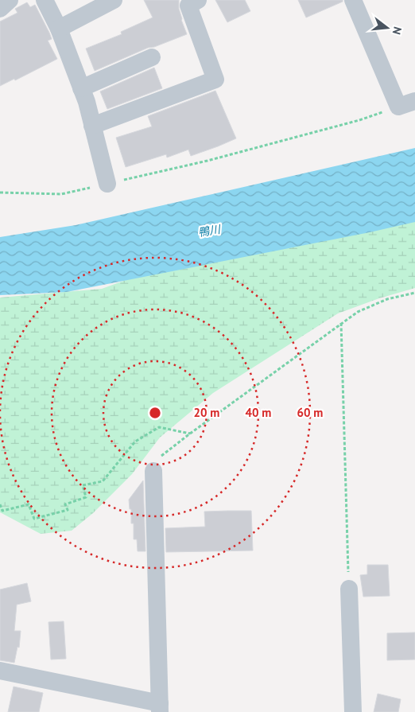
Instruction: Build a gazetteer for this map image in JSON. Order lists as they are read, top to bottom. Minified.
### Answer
{"water":["鴨川"],"north":"right","rings":["20 m","40 m","60 m"]}
